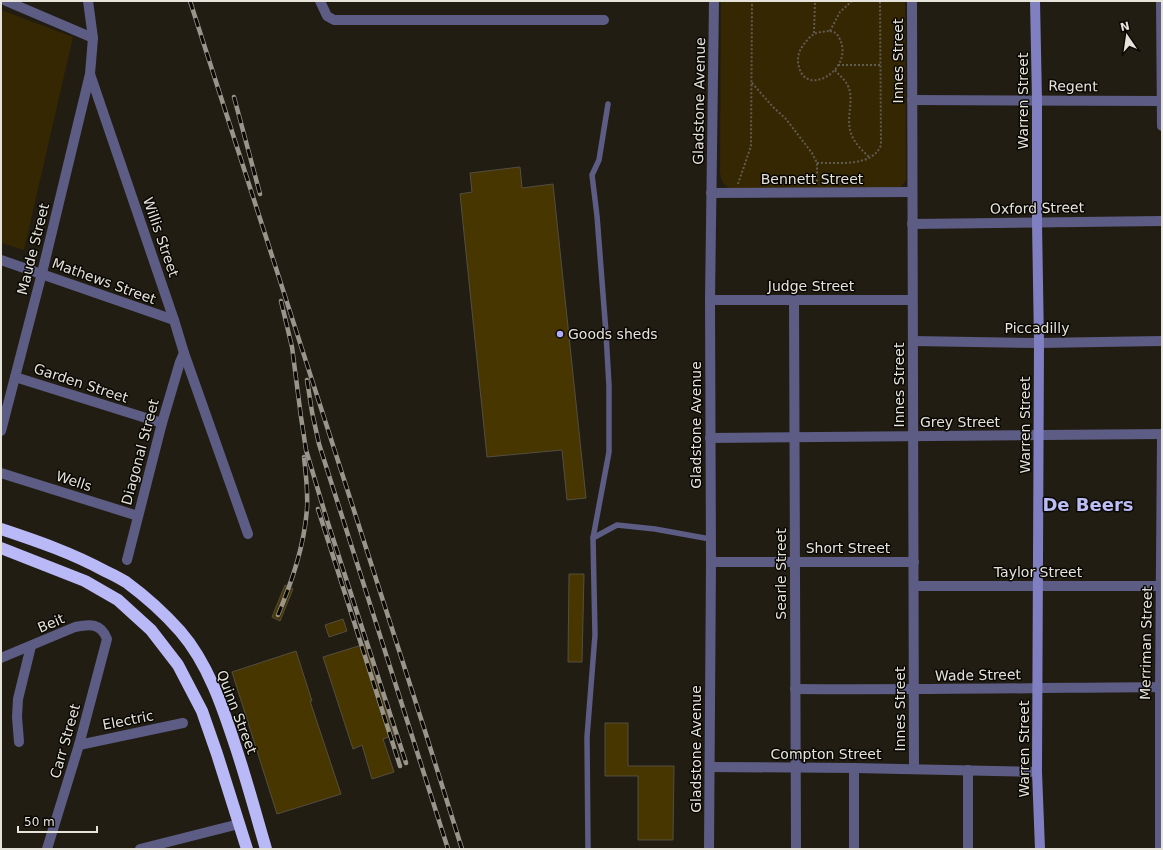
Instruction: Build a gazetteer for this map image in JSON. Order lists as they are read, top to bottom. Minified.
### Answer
{"streets":{"highway":["Quinn Street"],"street":["Innes Street","Regent","Gladstone Avenue","Warren Street","Bennett Street","Oxford Street","Willis Street","Maude Street","Mathews Street","Judge Street","Piccadilly","Garden Street","Grey Street","Diagonal Street","Wells","Short Street","Taylor Street","Searle Street","Beit","Merriman Street","Wade Street","Electric","Carr Street","Compton Street"]},"crossings":[["Innes Street","Regent"],["Innes Street","Bennett Street"],["Innes Street","Oxford Street"],["Innes Street","Judge Street"],["Innes Street","Piccadilly"],["Innes Street","Grey Street"],["Innes Street","Short Street"],["Innes Street","Taylor Street"],["Innes Street","Wade Street"],["Innes Street","Compton Street"],["Regent","Warren Street"],["Gladstone Avenue","Bennett Street"],["Gladstone Avenue","Judge Street"],["Gladstone Avenue","Grey Street"],["Gladstone Avenue","Short Street"],["Gladstone Avenue","Compton Street"],["Warren Street","Oxford Street"],["Warren Street","Piccadilly"],["Warren Street","Grey Street"],["Warren Street","Taylor Street"],["Warren Street","Wade Street"],["Warren Street","Compton Street"],["Willis Street","Maude Street"],["Willis Street","Mathews Street"],["Willis Street","Diagonal Street"],["Maude Street","Mathews Street"],["Maude Street","Garden Street"],["Judge Street","Searle Street"],["Garden Street","Diagonal Street"],["Grey Street","Searle Street"],["Diagonal Street","Wells"],["Short Street","Searle Street"],["Taylor Street","Merriman Street"],["Searle Street","Wade Street"],["Searle Street","Compton Street"],["Beit","Carr Street"],["Merriman Street","Wade Street"],["Electric","Carr Street"]],"districts":["De Beers"],"places":["Goods sheds"],"scale_bar":"50 m","north":"top"}
